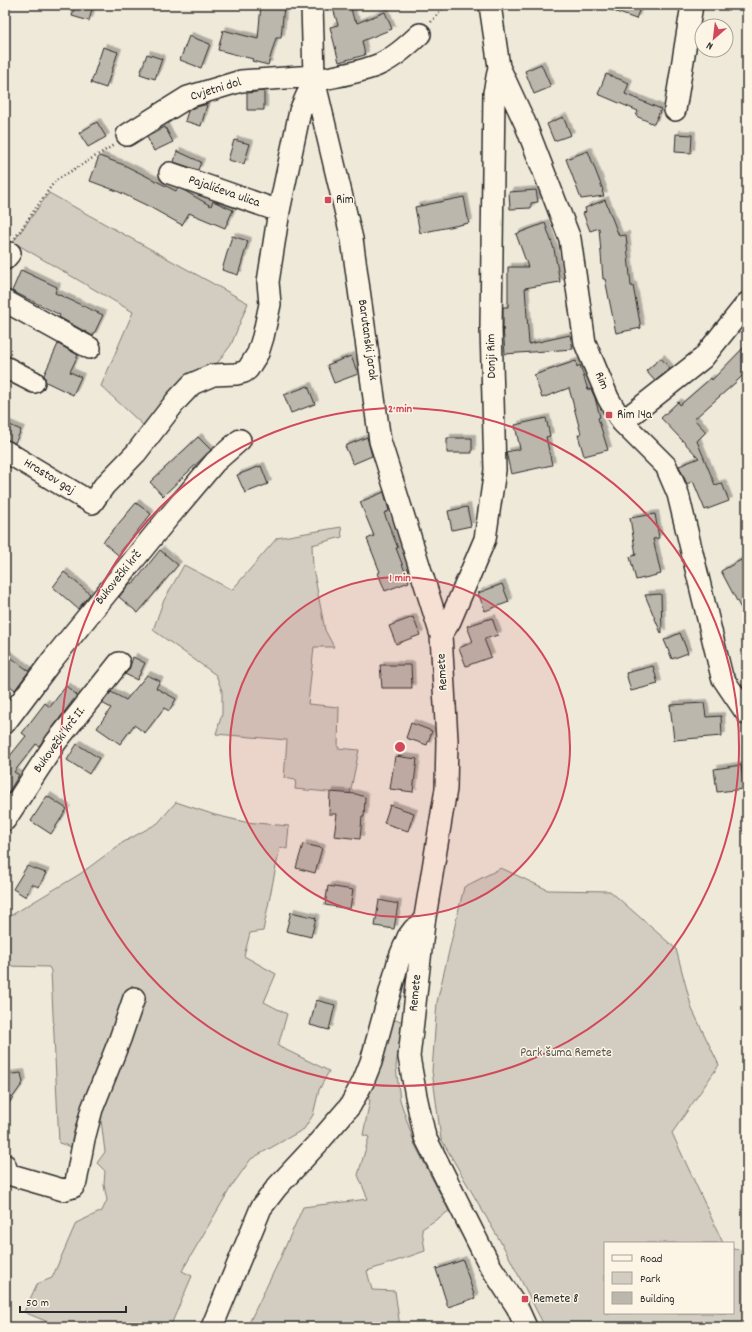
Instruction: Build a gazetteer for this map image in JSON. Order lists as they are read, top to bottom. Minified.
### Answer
{"streets":{"street":["Cvjetni dol","Pajalićeva ulica","Barutanski jarak","Donji Rim","Rim","Hrastov gaj","Bukovečki krč","Remete","Bukovečki krč II."]},"crossings":[["Cvjetni dol","Barutanski jarak"],["Pajalićeva ulica","Hrastov gaj"],["Barutanski jarak","Donji Rim"],["Barutanski jarak","Remete"],["Donji Rim","Rim"],["Donji Rim","Remete"]],"parks":["Park šuma Remete"],"places":{"transit":["Rim","Rim 14a","Remete 8"]},"legend":["Road","Park","Building"],"scale_bar":"50 m","north":"bottom left","rings":["2 min","1 min"]}
